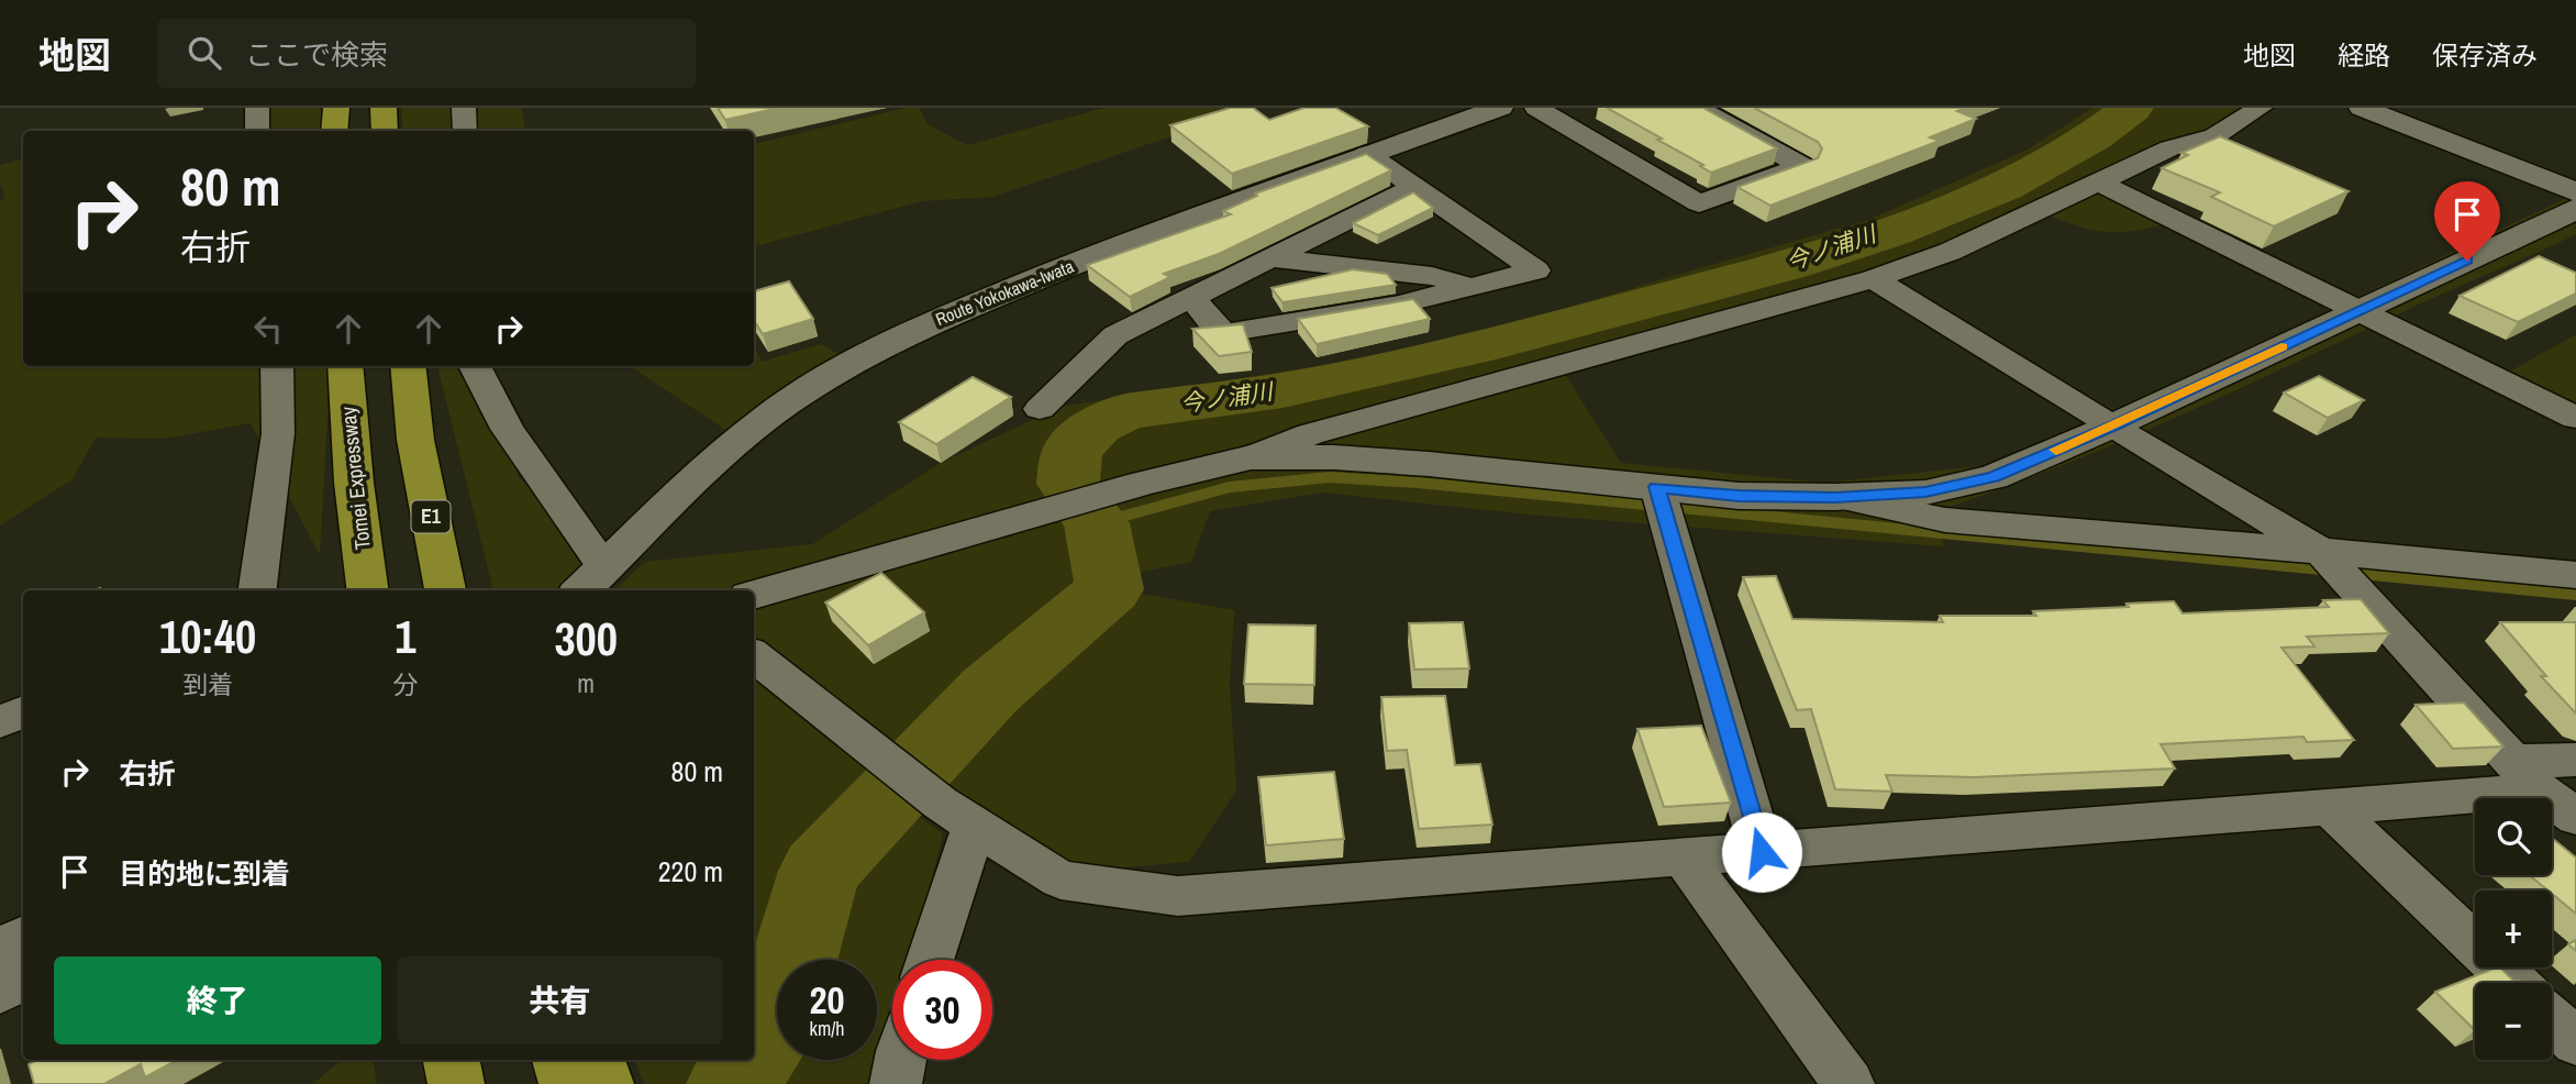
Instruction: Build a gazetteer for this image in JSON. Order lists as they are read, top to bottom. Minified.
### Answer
{"streets":{"highway":["Tomei Expressway","E1"],"street":["Route Yokokawa-Iwata"]},"water":["今ノ浦川"],"page":{"header":"地図","search":"ここで検索","nav":["地図","経路","保存済み"],"turn":["80 m","右折"],"eta":["10:40","到着","1","分","300","m"],"list":[{"name":"右折","value":"80 m"},{"name":"目的地に到着","value":"220 m"}],"map_buttons":["+","−"],"buttons":["終了","共有"],"speed":"20 km/h","limit":"30"}}
